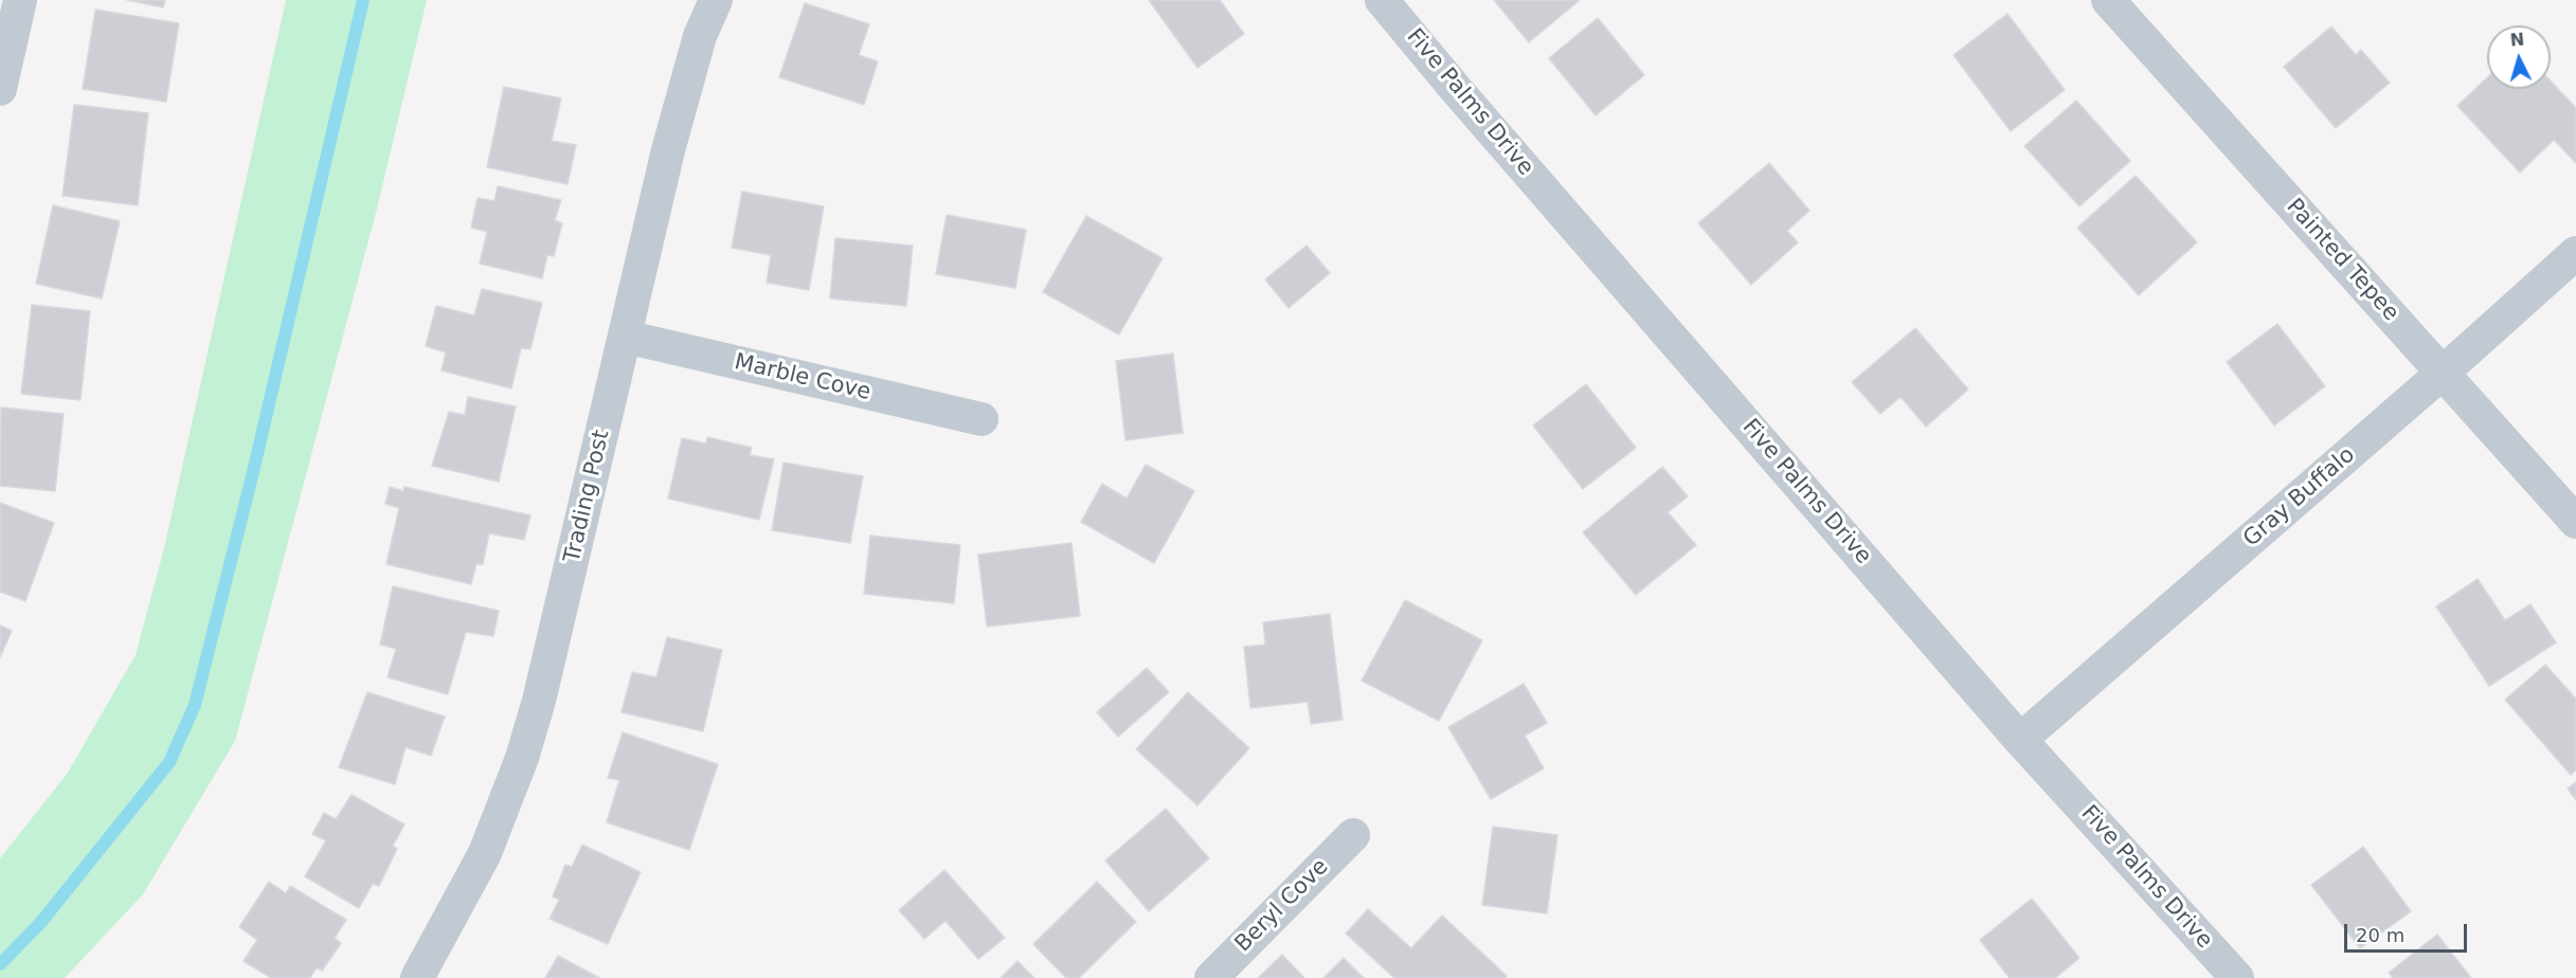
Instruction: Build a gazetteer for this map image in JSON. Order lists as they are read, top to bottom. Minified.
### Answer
{"streets":{"street":["Five Palms Drive","Painted Tepee","Marble Cove","Trading Post","Gray Buffalo","Beryl Cove"]},"crossings":[["Five Palms Drive","Gray Buffalo"],["Painted Tepee","Gray Buffalo"],["Marble Cove","Trading Post"]],"scale_bar":"20 m","north":"top"}
